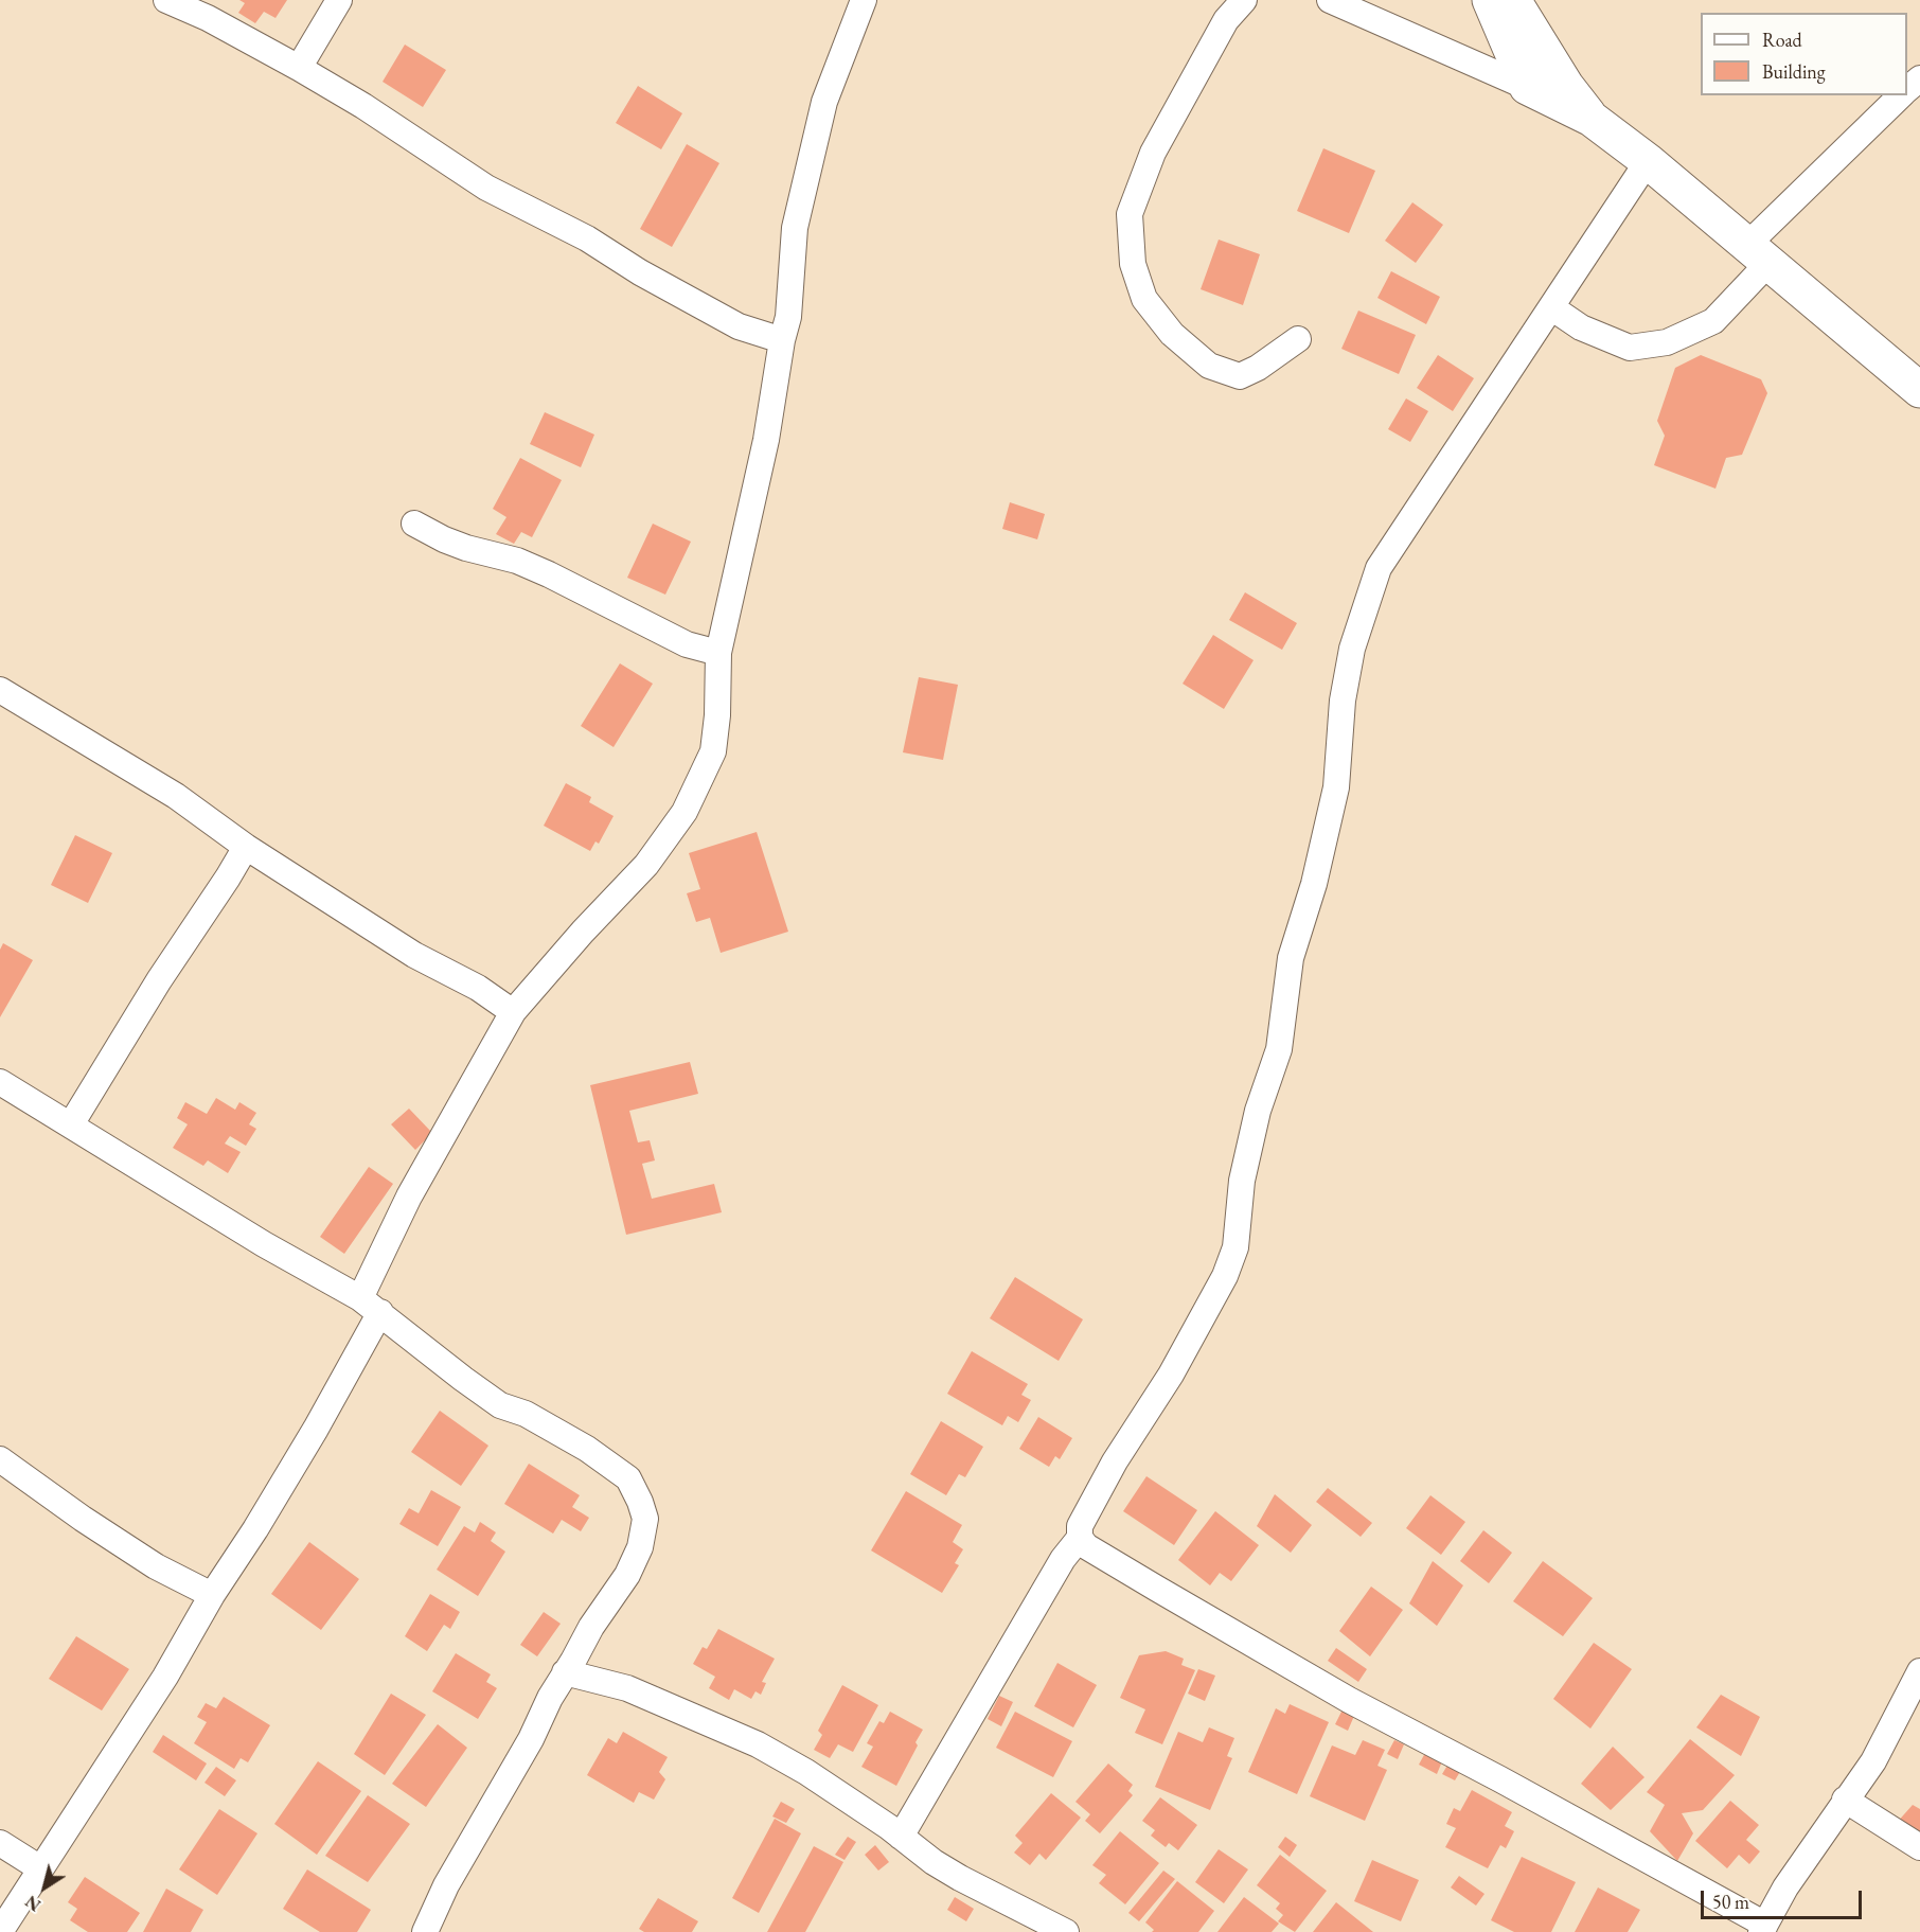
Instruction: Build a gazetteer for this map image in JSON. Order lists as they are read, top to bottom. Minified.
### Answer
{"legend":["Road","Building"],"scale_bar":"50 m","north":"bottom left"}
